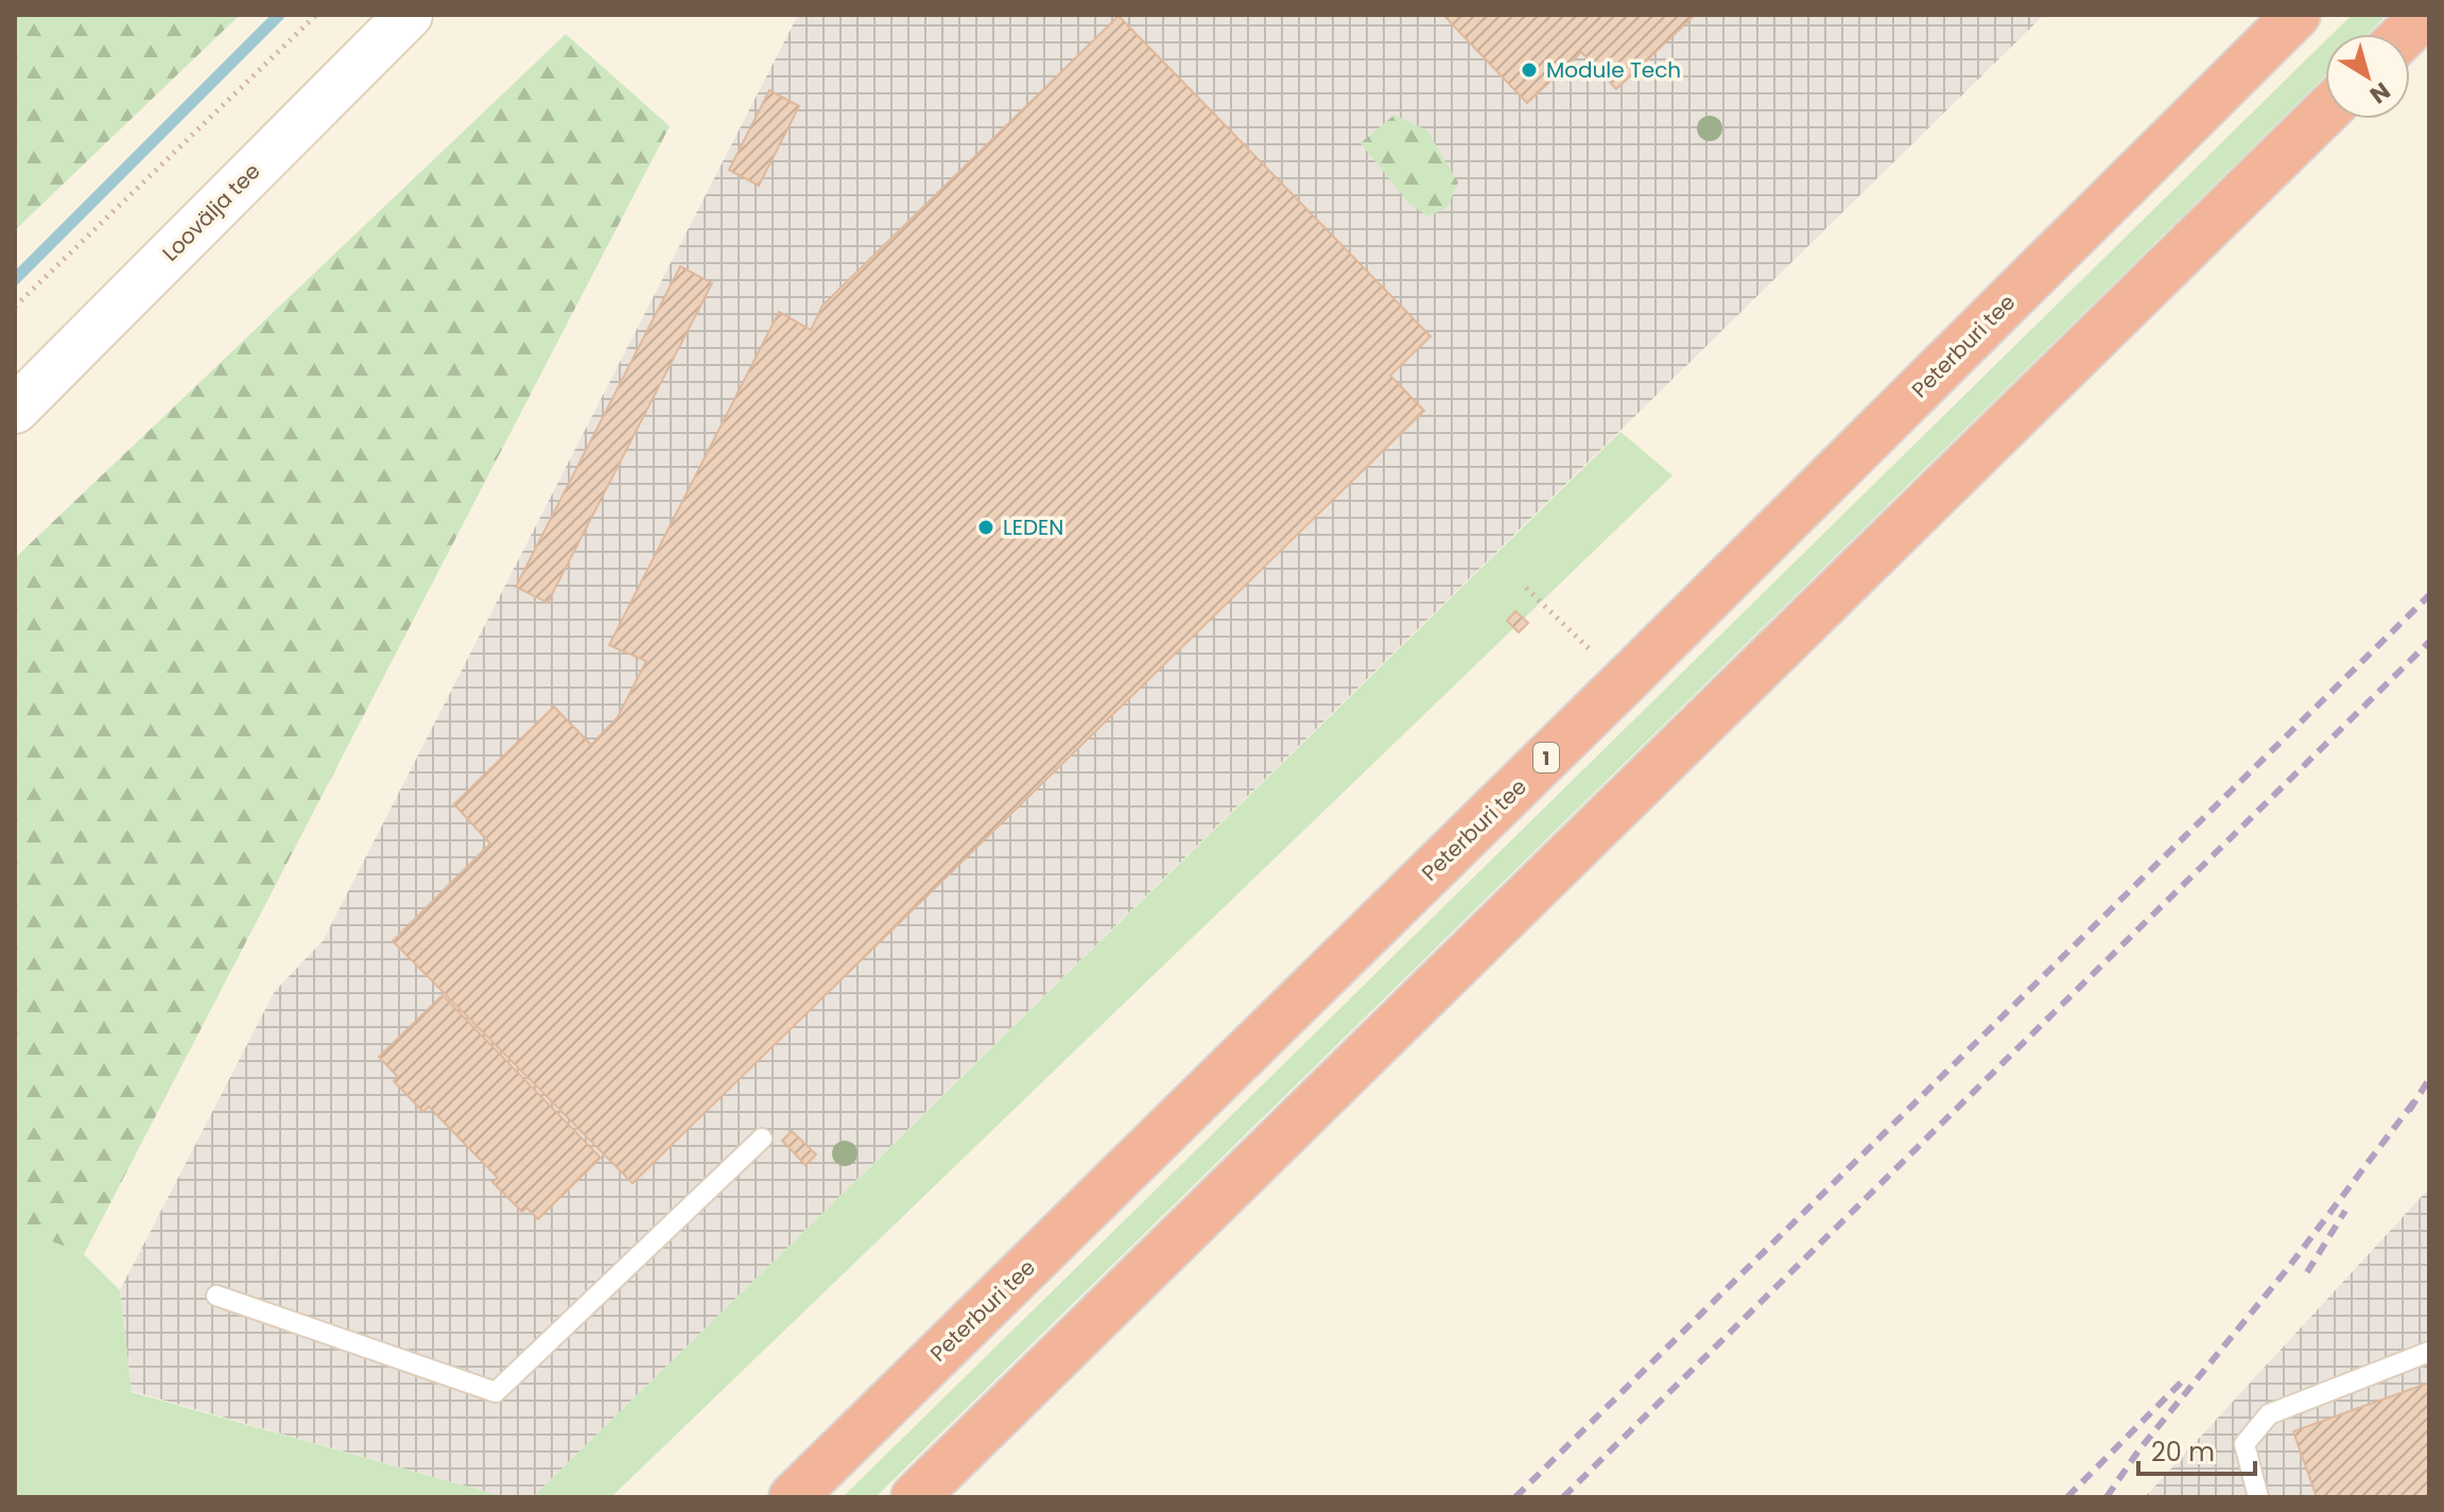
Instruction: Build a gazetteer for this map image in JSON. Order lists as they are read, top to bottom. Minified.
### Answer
{"streets":{"highway":["Peterburi tee","1"],"street":["Loovälja tee"]},"places":["Module Tech","LEDEN"],"scale_bar":"20 m","north":"bottom right"}
